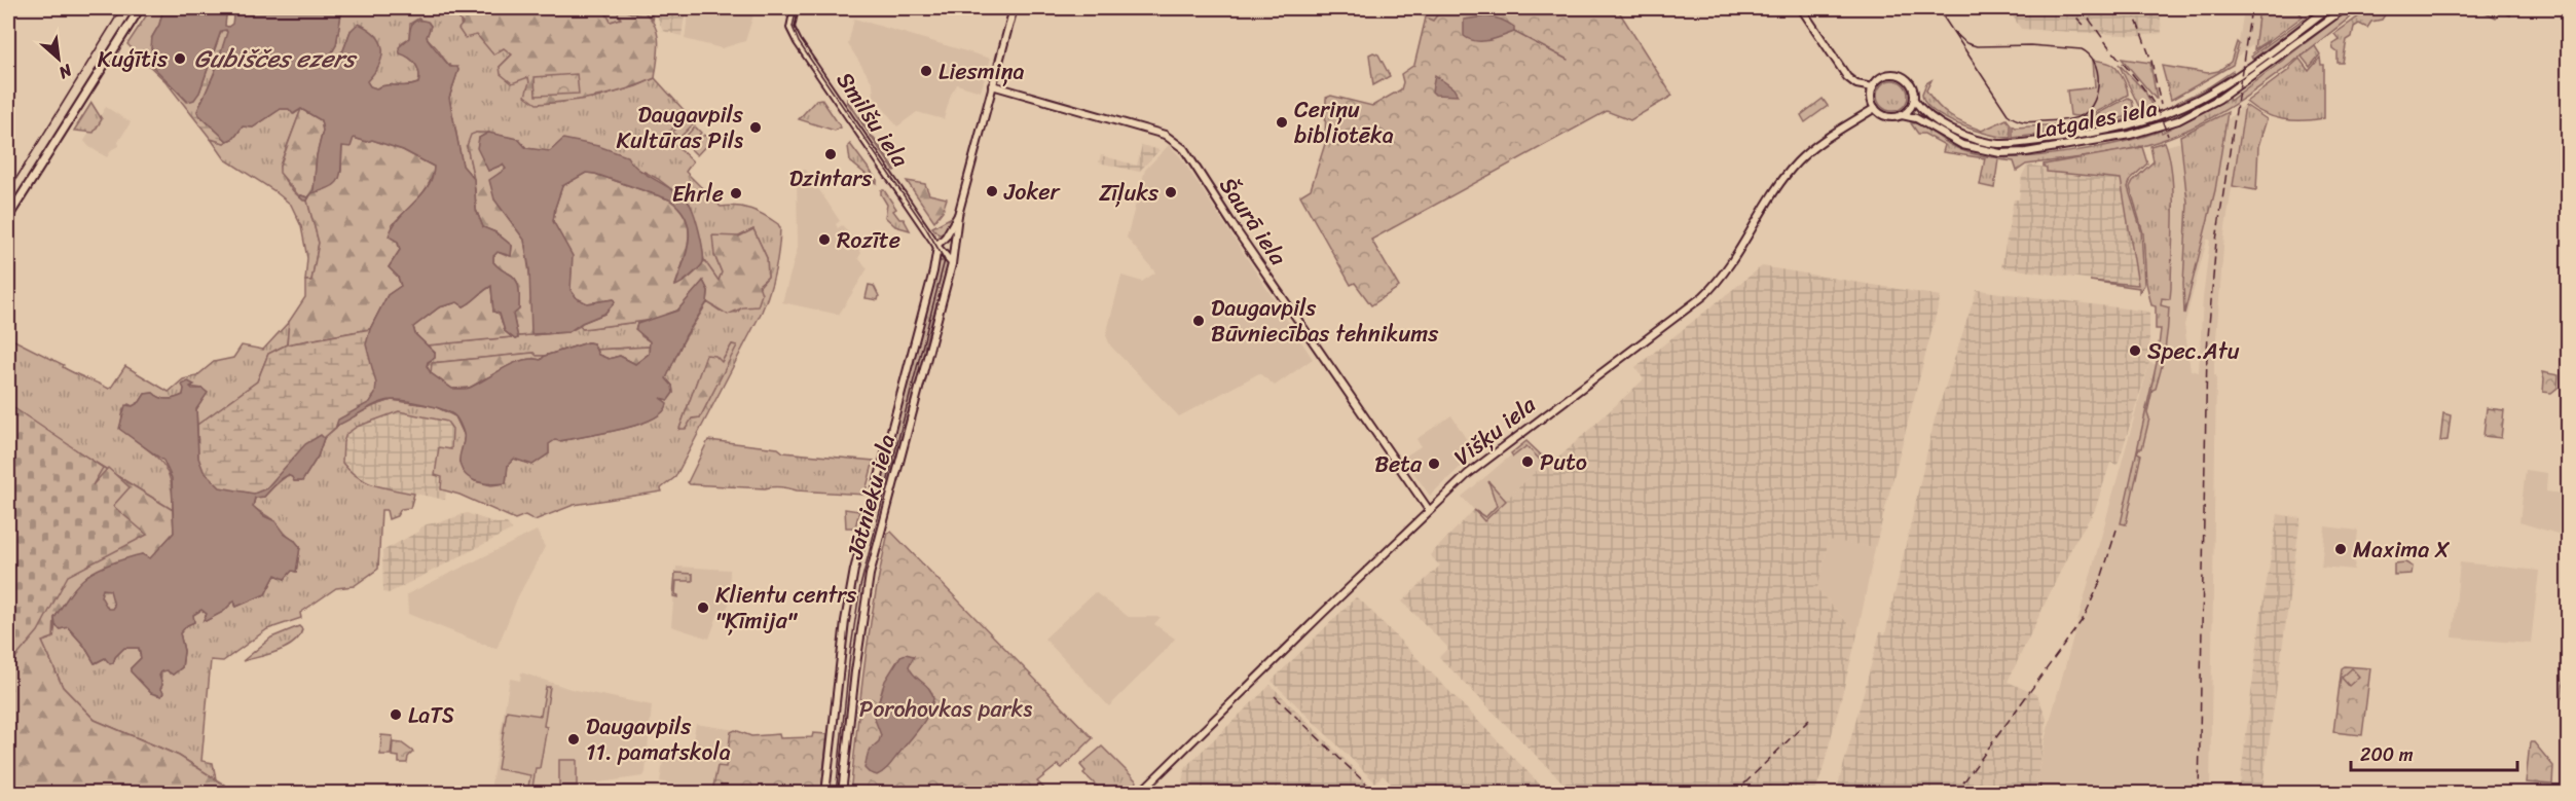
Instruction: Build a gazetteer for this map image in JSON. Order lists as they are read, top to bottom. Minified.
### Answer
{"streets":{"street":["Smilšu iela","Latgales iela","Šaurā iela","Višķu iela","Jātnieku iela"]},"crossings":[["Smilšu iela","Jātnieku iela"],["Latgales iela","Višķu iela"],["Šaurā iela","Višķu iela"],["Šaurā iela","Jātnieku iela"]],"water":["Gubiščes ezers"],"parks":["Porohovkas parks"],"places":["Kuģītis","Liesmiņa","Ceriņu bibliotēka","Daugavpils Kultūras Pils","Dzintars","Joker","Zīļuks","Ehrle","Rozīte","Daugavpils Būvniecības tehnikums","Spec.Atu","Puto","Beta","Maxima X","Klientu centrs \"Ķīmija\"","LaTS","Daugavpils 11. pamatskola"],"scale_bar":"200 m","north":"bottom right"}
